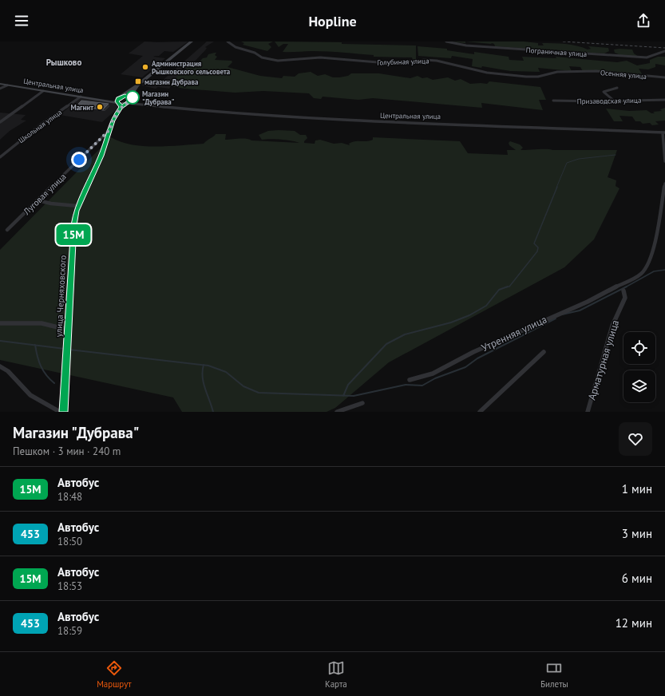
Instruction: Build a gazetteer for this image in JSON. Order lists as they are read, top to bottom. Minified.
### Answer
{"streets":{"main road":["Центральная улица","улица Черняховского"],"street":["Пограничная улица","Голубиная улица","Осенняя улица","Призаводская улица","Школьная улица","Луговая улица","Утренняя улица","Арматурная улица"]},"crossings":[["Голубиная улица","Осенняя улица"],["Осенняя улица","Призаводская улица"],["Центральная улица","Школьная улица"],["Центральная улица","улица Черняховского"],["Луговая улица","улица Черняховского"],["Утренняя улица","Арматурная улица"]],"districts":["Рышково"],"places":{"other":["Администрация Рышковского сельсовета","Магазин \"Дубрава\"","Магнит"],"transit":["магазин Дубрава"]},"lines":["bus line 15М"],"page":{"header":"Hopline","on_map":"15М","heading":["Магазин \"Дубрава\"","Пешком · 3 мин · 240 m"],"list":[{"mark":"15М","name":"Автобус","note":"18:48","value":"1 мин"},{"mark":"453","name":"Автобус","note":"18:50","value":"3 мин"},{"mark":"15М","name":"Автобус","note":"18:53","value":"6 мин"},{"mark":"453","name":"Автобус","note":"18:59","value":"12 мин"}],"tabs":["Маршрут","Карта","Билеты"]}}
